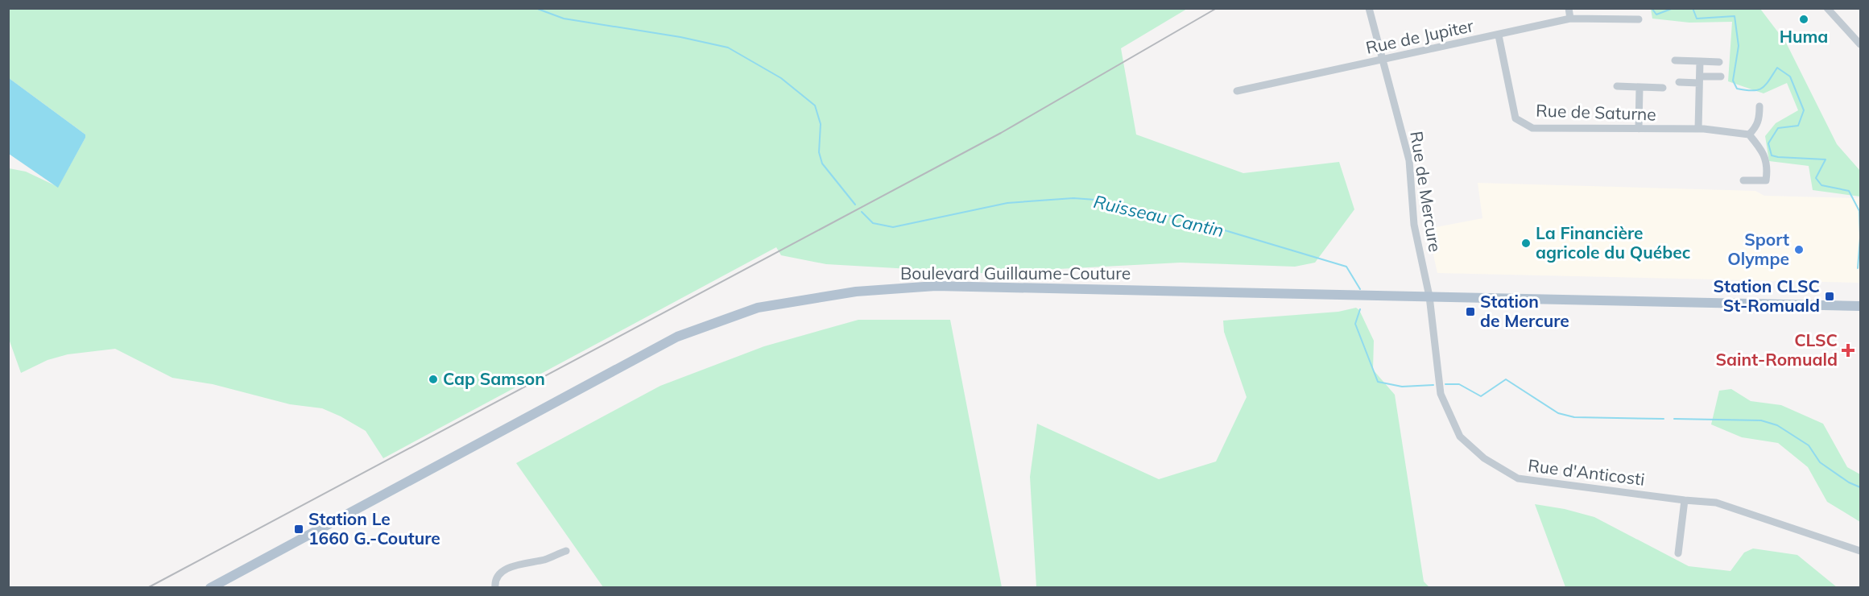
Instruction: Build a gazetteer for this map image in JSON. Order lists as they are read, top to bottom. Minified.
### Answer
{"streets":{"main road":["Boulevard Guillaume-Couture"],"street":["Rue de Jupiter","Rue de Saturne","Rue de Mercure","Rue d'Anticosti"]},"crossings":[["Rue de Jupiter","Rue de Saturne"],["Rue de Jupiter","Rue de Mercure"],["Rue de Mercure","Boulevard Guillaume-Couture"],["Rue de Mercure","Rue d'Anticosti"],["Boulevard Guillaume-Couture","Rue d'Anticosti"]],"water":["Ruisseau Cantin"],"places":{"other":["Huma","La Financière agricole du Québec","Sport Olympe","Cap Samson"],"transit":["Station CLSC St-Romuald","Station de Mercure","Station Le 1660 G.-Couture"],"health":["CLSC Saint-Romuald"]}}
